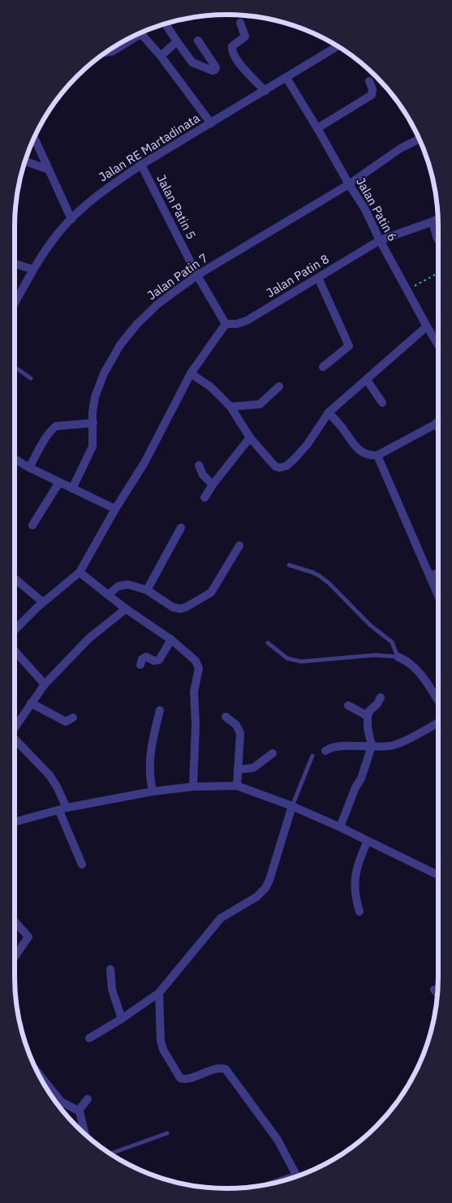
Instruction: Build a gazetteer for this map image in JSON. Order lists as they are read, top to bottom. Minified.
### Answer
{"streets":{"street":["Jalan RE Martadinata","Jalan Patin 5","Jalan Patin 6","Jalan Patin 8","Jalan Patin 7"]},"crossings":[["Jalan RE Martadinata","Jalan Patin 5"],["Jalan RE Martadinata","Jalan Patin 6"],["Jalan Patin 5","Jalan Patin 8"],["Jalan Patin 5","Jalan Patin 7"],["Jalan Patin 6","Jalan Patin 8"],["Jalan Patin 6","Jalan Patin 7"]]}
